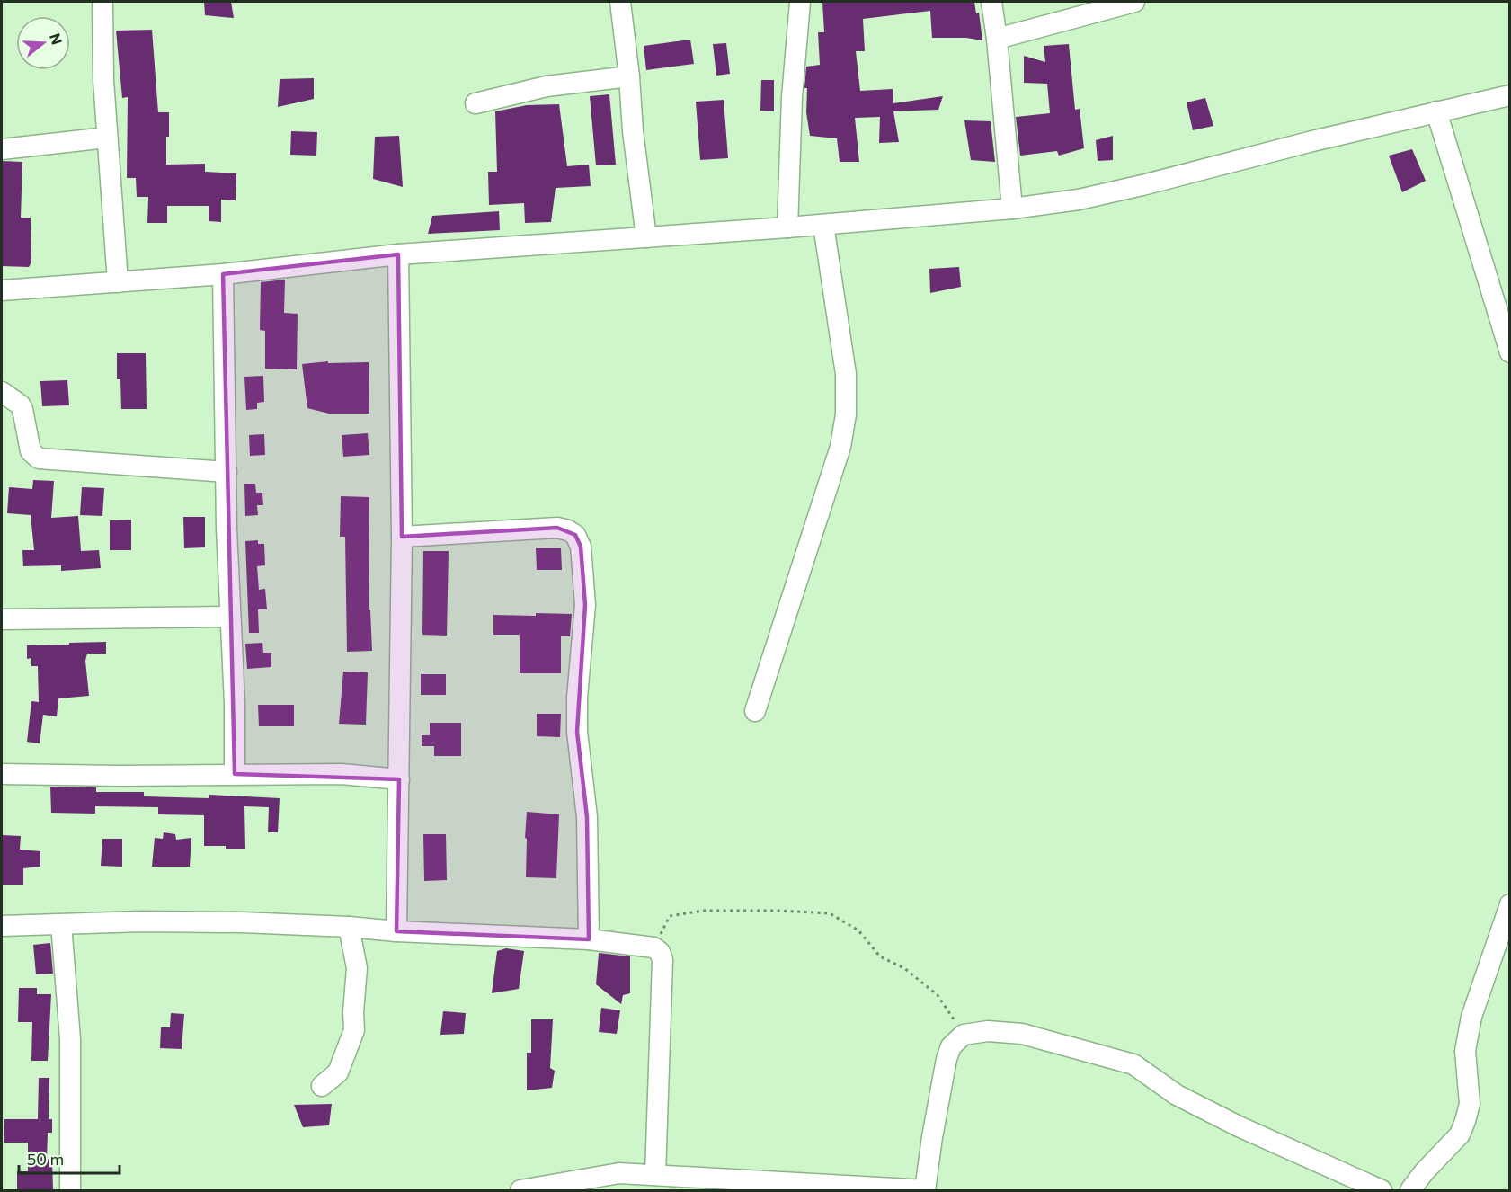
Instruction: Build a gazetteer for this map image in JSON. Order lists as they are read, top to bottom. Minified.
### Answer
{"scale_bar":"50 m","north":"right"}
